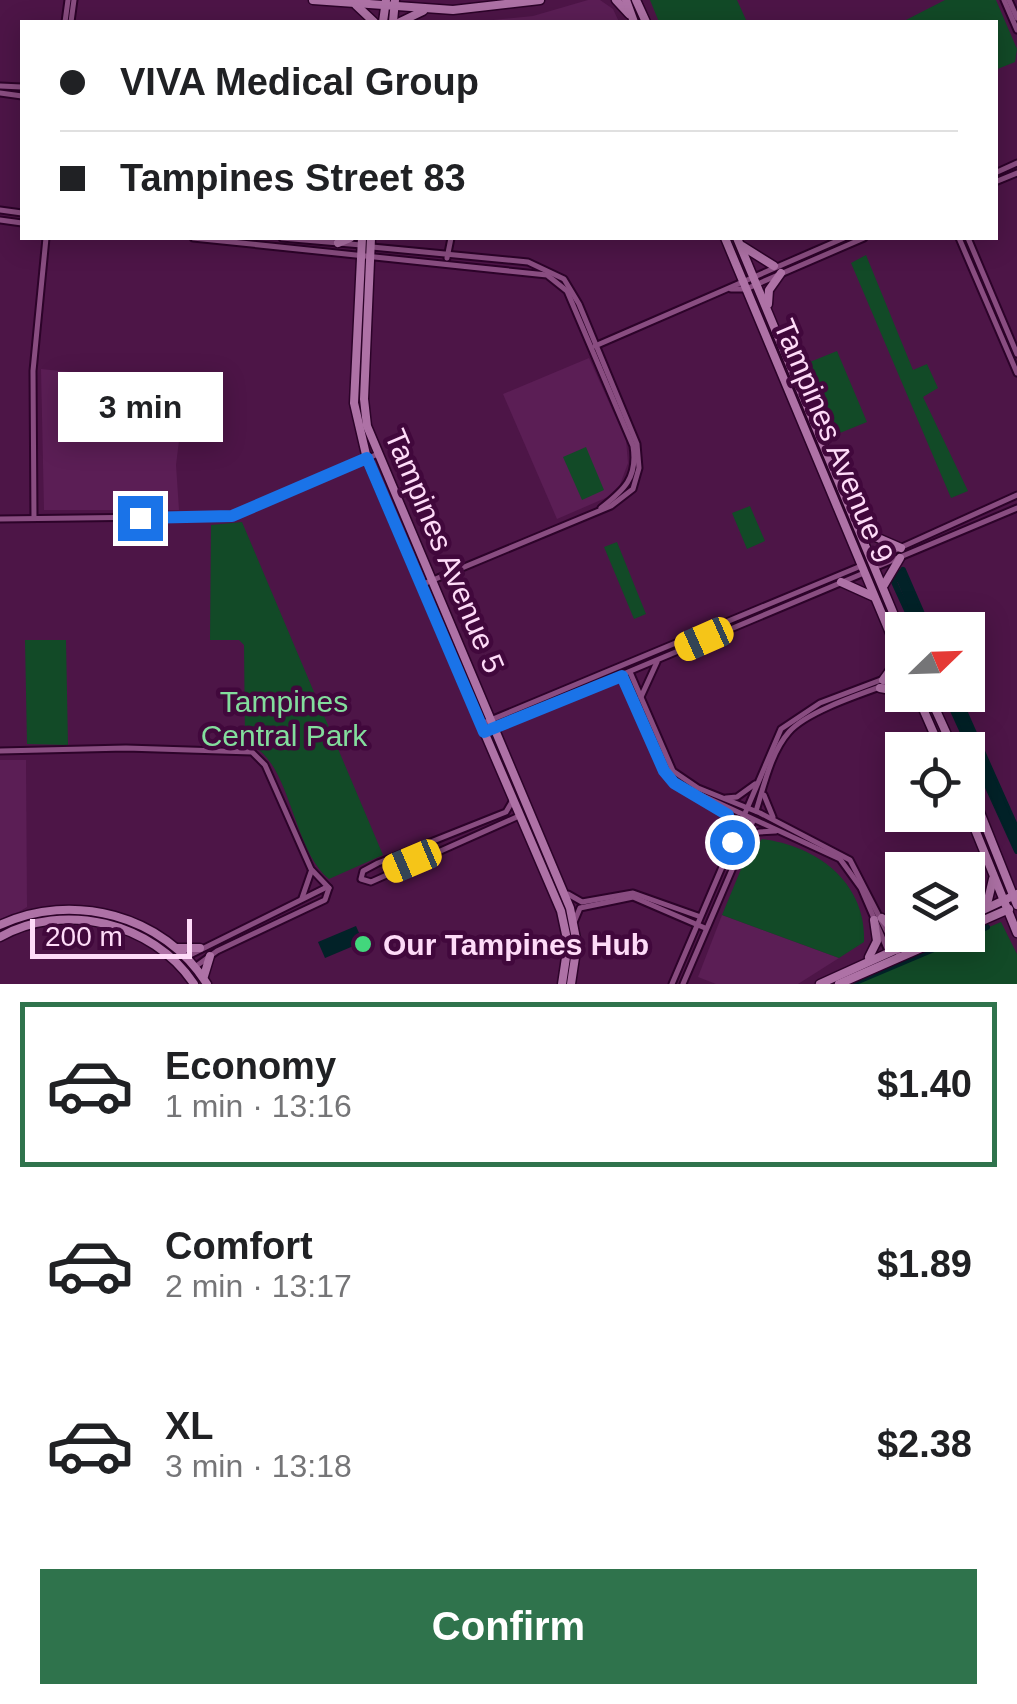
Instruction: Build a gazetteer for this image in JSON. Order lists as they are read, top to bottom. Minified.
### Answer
{"streets":{"main road":["Tampines Avenue 9","Tampines Avenue 5"]},"parks":["Tampines Central Park"],"places":["Our Tampines Hub"],"scale_bar":"200 m","north":"top right","page":{"banner":["VIVA Medical Group","Tampines Street 83"],"bubble":"3 min","scale":"200 m","list":[{"name":"Economy","note":"1 min · 13:16","value":"$1.40"},{"name":"Comfort","note":"2 min · 13:17","value":"$1.89"},{"name":"XL","note":"3 min · 13:18","value":"$2.38"}],"buttons":"Confirm"}}
